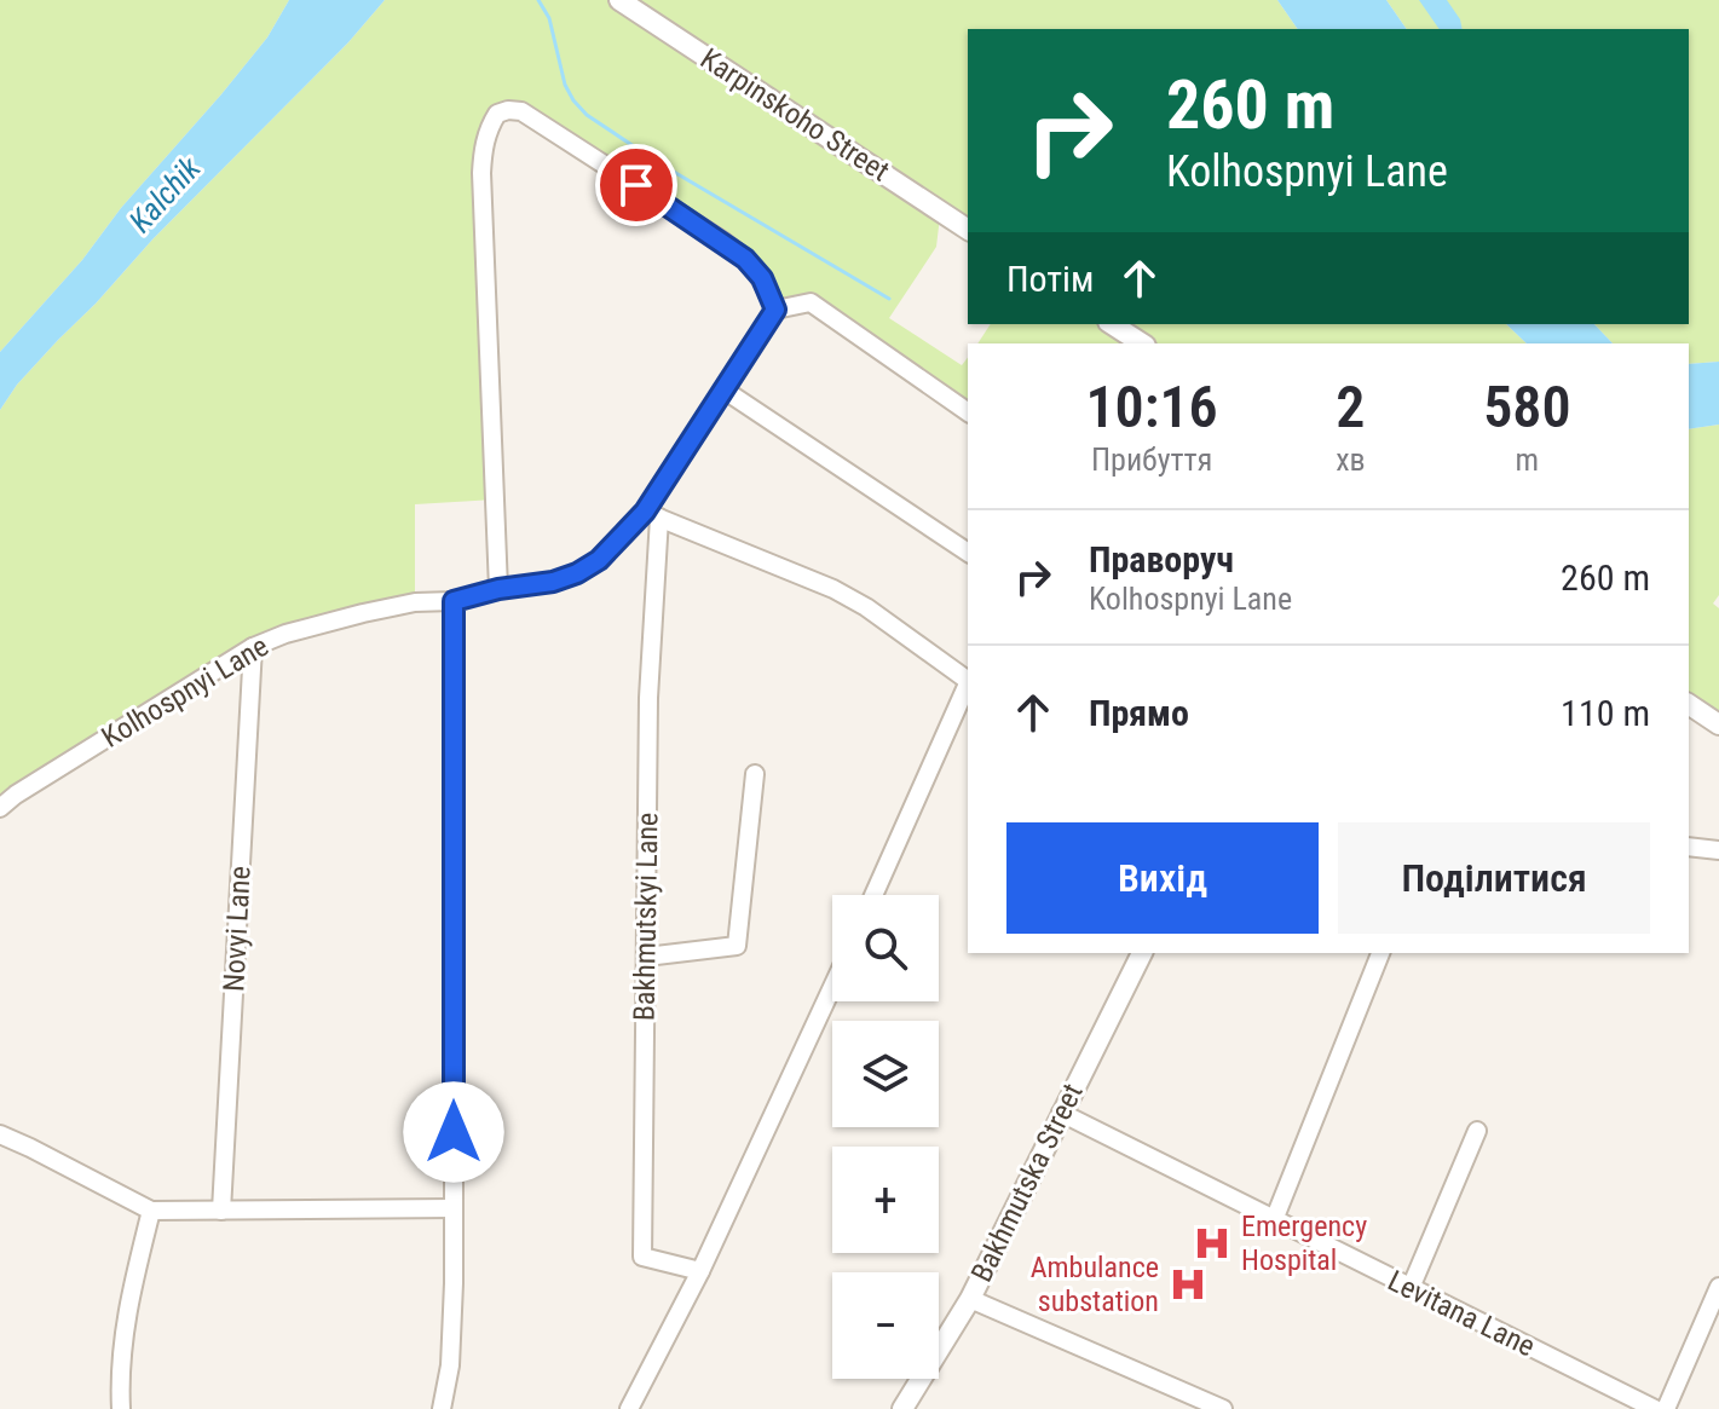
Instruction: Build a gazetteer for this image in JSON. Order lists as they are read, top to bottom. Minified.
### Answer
{"streets":{"street":["Karpinskoho Street","Kolhospnyi Lane","Bakhmutskyi Lane","Novyi Lane","Bakhmutska Street","Levitana Lane"]},"crossings":[["Kolhospnyi Lane","Bakhmutskyi Lane"],["Kolhospnyi Lane","Novyi Lane"],["Bakhmutska Street","Levitana Lane"]],"water":["Kalchik"],"places":{"hospital":["Emergency Hospital","Ambulance substation"]},"page":{"turn":["260 m","Kolhospnyi Lane"],"then":"Потім","eta":["10:16","Прибуття","2","хв","580","m"],"list":[{"name":"Праворуч","note":"Kolhospnyi Lane","value":"260 m"},{"name":"Прямо","value":"110 m"}],"buttons":["Вихід","Поділитися"],"map_buttons":["+","−"]}}
